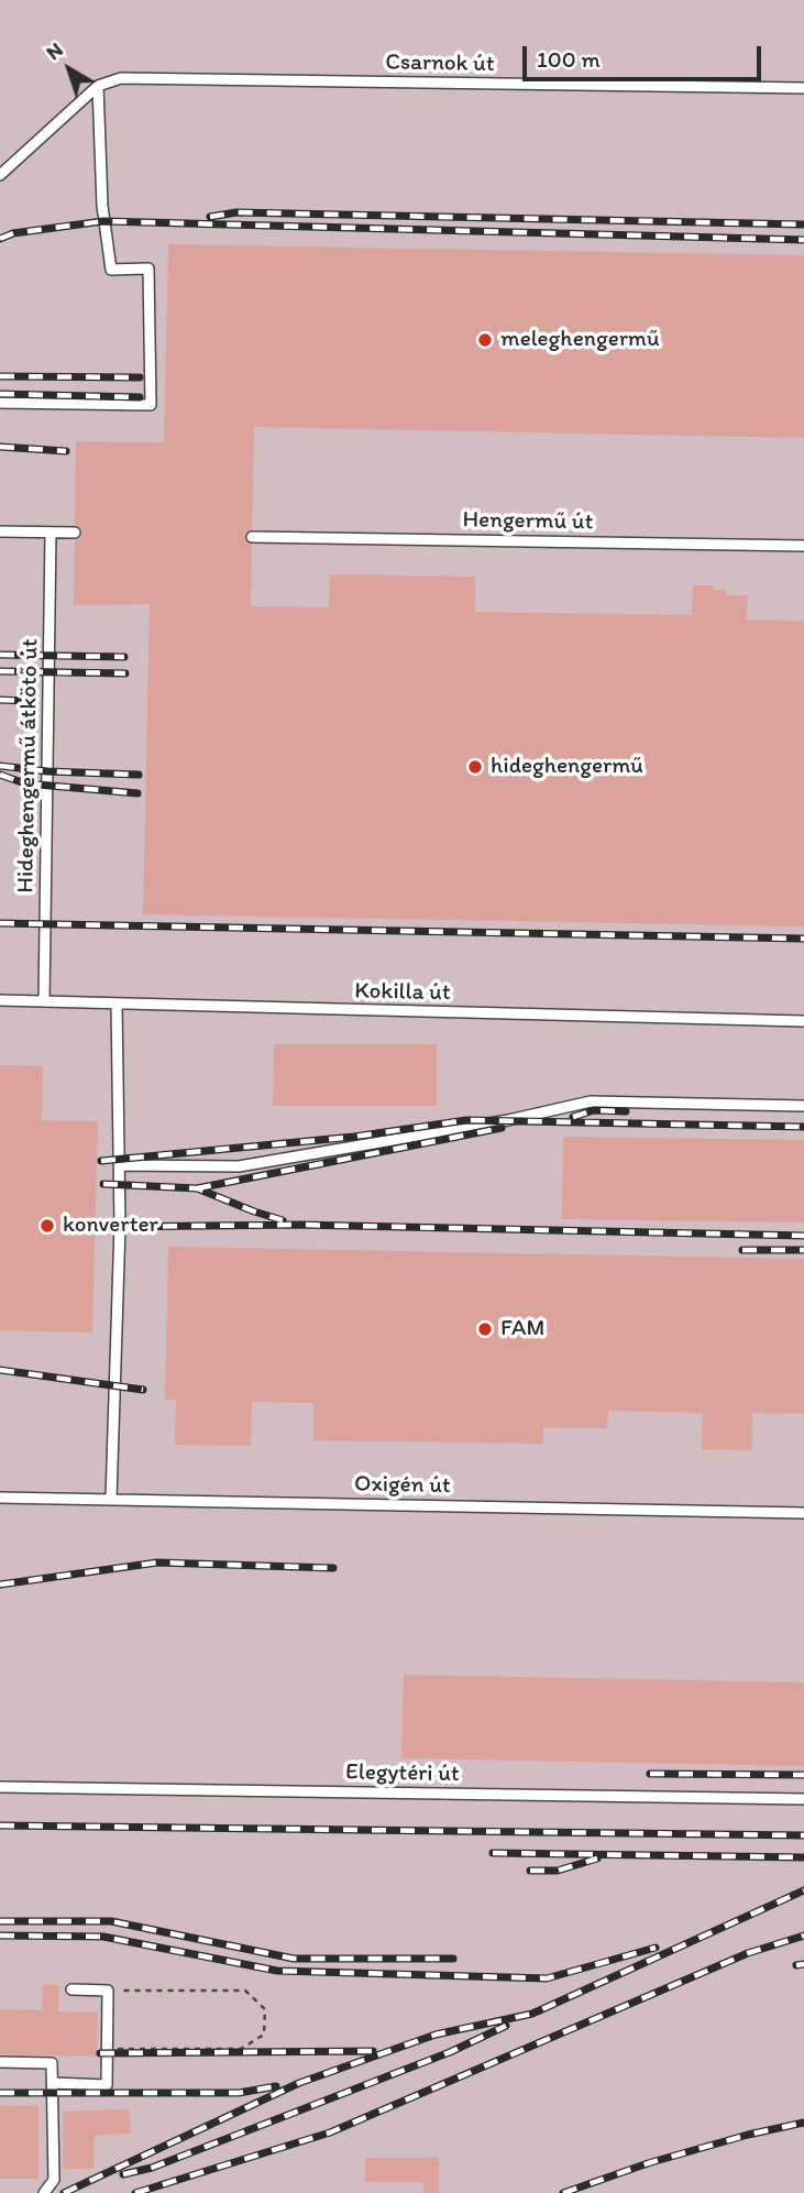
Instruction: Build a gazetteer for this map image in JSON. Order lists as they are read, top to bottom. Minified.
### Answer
{"streets":{"lane":["Csarnok út","Hengermű út","Hideghengermű átkötő út","Kokilla út","Oxigén út","Elegytéri út"]},"crossings":[["Hideghengermű átkötő út","Kokilla út"]],"places":["meleghengermű","hideghengermű","konverter","FAM"],"scale_bar":"100 m","north":"top left"}
